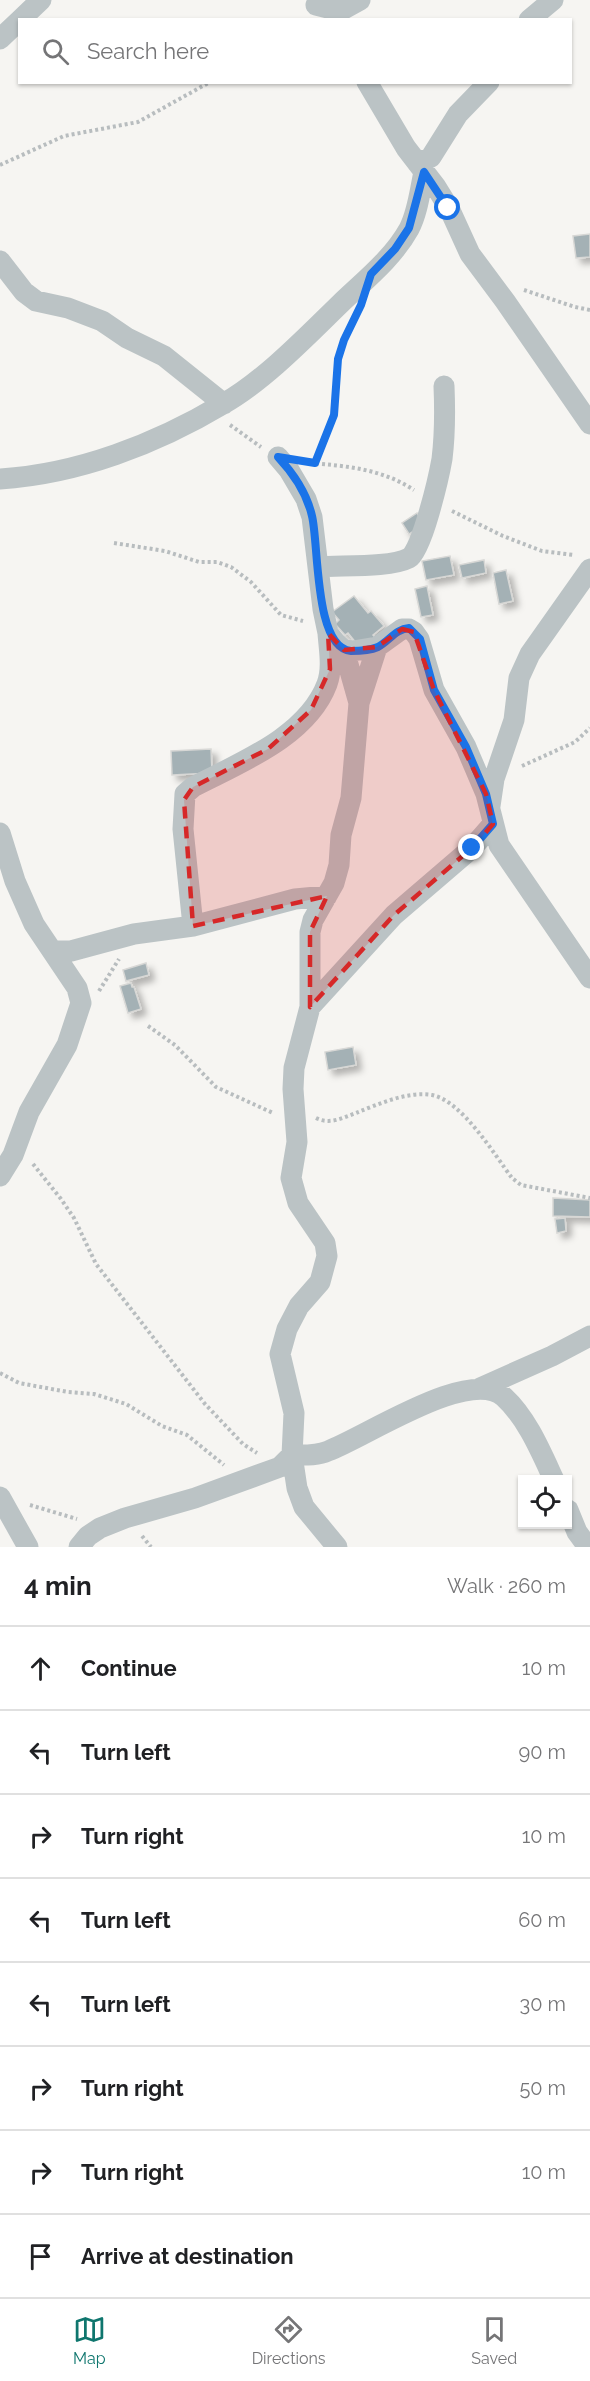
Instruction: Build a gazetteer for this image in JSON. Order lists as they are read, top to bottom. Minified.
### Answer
{"page":{"search":"Search here","heading":["4 min","Walk · 260 m"],"list":[["Continue","10 m"],["Turn left","90 m"],["Turn right","10 m"],["Turn left","60 m"],["Turn left","30 m"],["Turn right","50 m"],["Turn right","10 m"],"Arrive at destination"],"nav":["Map","Directions","Saved"]}}
